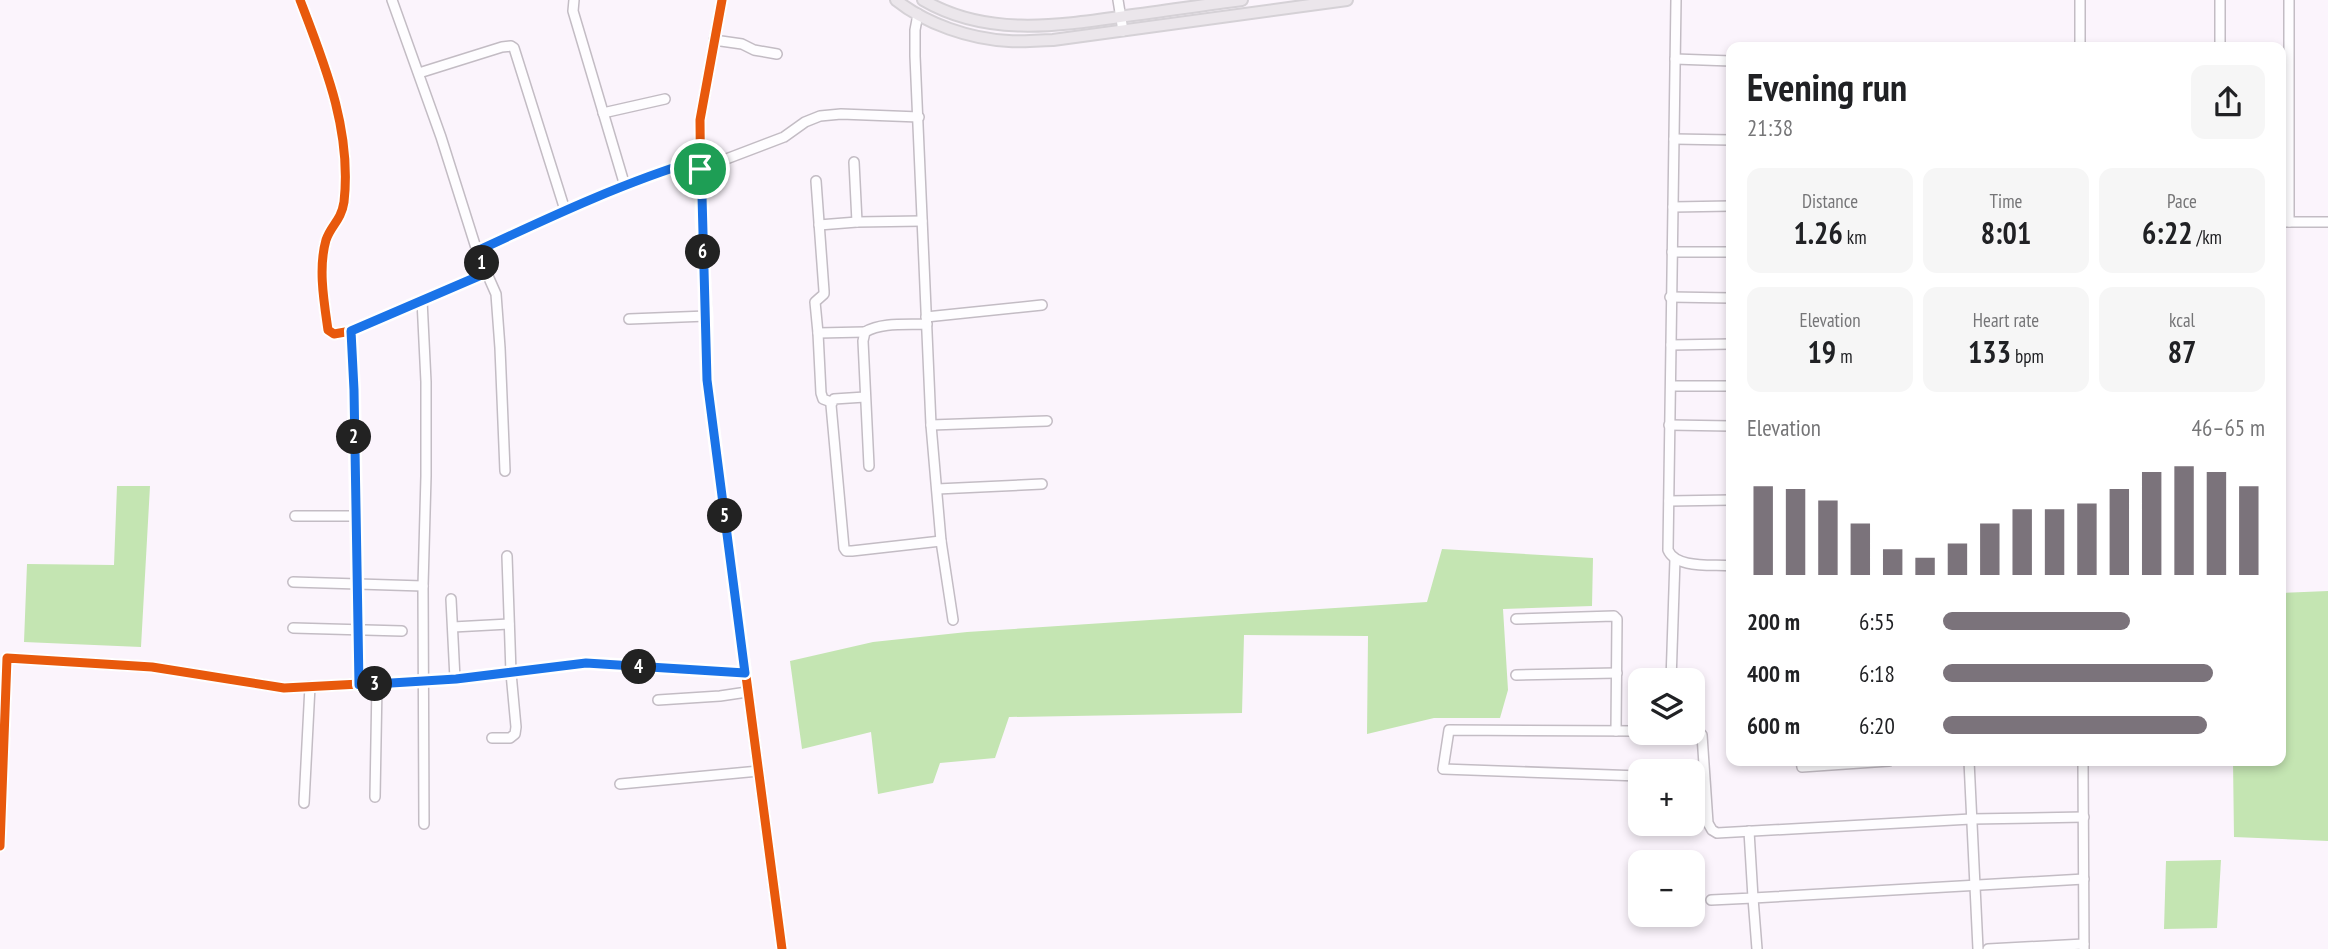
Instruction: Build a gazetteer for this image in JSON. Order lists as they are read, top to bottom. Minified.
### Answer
{"page":{"heading":["Evening run","21:38"],"stats":[["Distance","1.26 km"],["Time","8:01"],["Pace","6:22 /km"],["Elevation","19 m"],["Heart rate","133 bpm"],["kcal","87"]],"pins":["6","1","2","5","4","3"],"chart":["Elevation","46–65 m"],"list":[{"name":"200 m","note":"6:55"},{"name":"400 m","note":"6:18"},{"name":"600 m","note":"6:20"}],"map_buttons":["+","−"]}}
